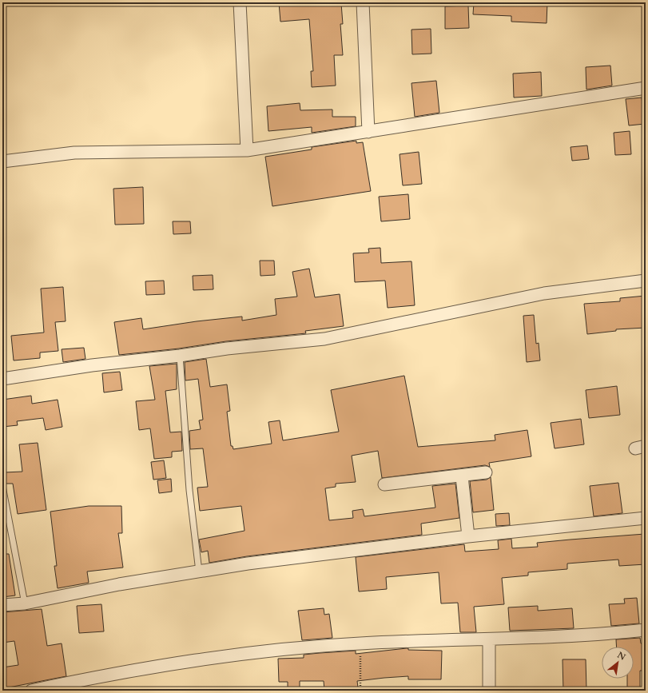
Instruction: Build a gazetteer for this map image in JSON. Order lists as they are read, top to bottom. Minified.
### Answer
{"north":"top right"}
